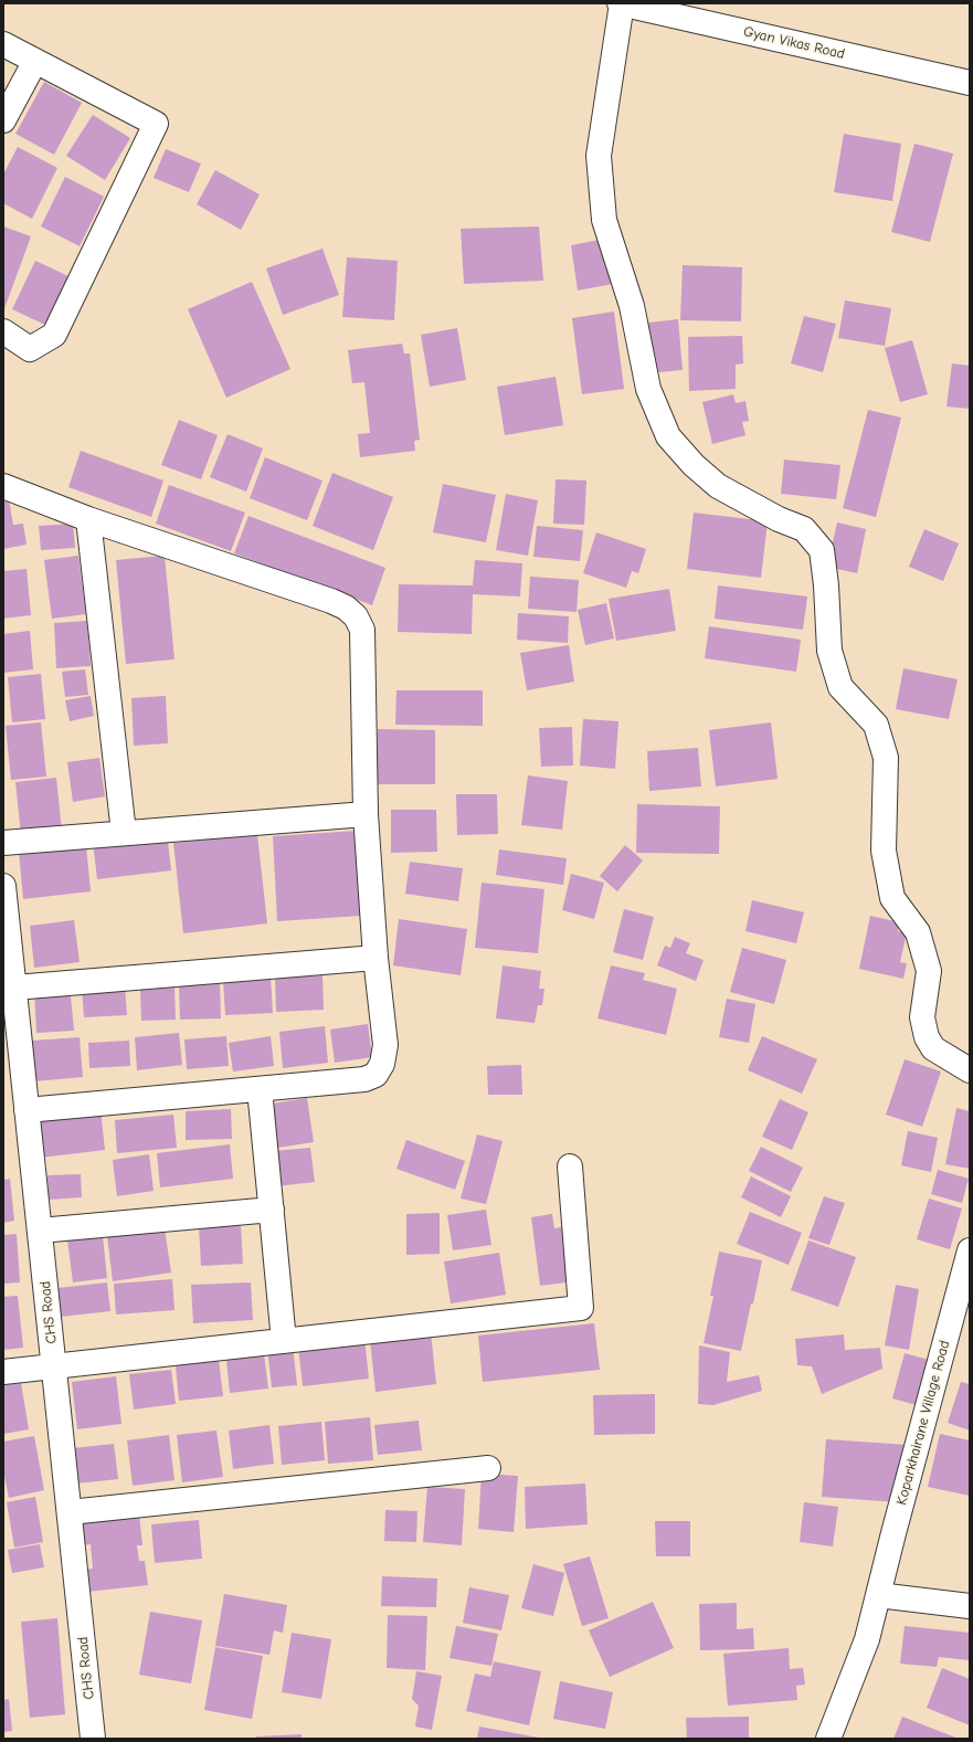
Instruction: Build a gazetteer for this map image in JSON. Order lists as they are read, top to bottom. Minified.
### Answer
{"streets":{"street":["Gyan Vikas Road","CHS Road","Koparkhairane Village Road"]}}
